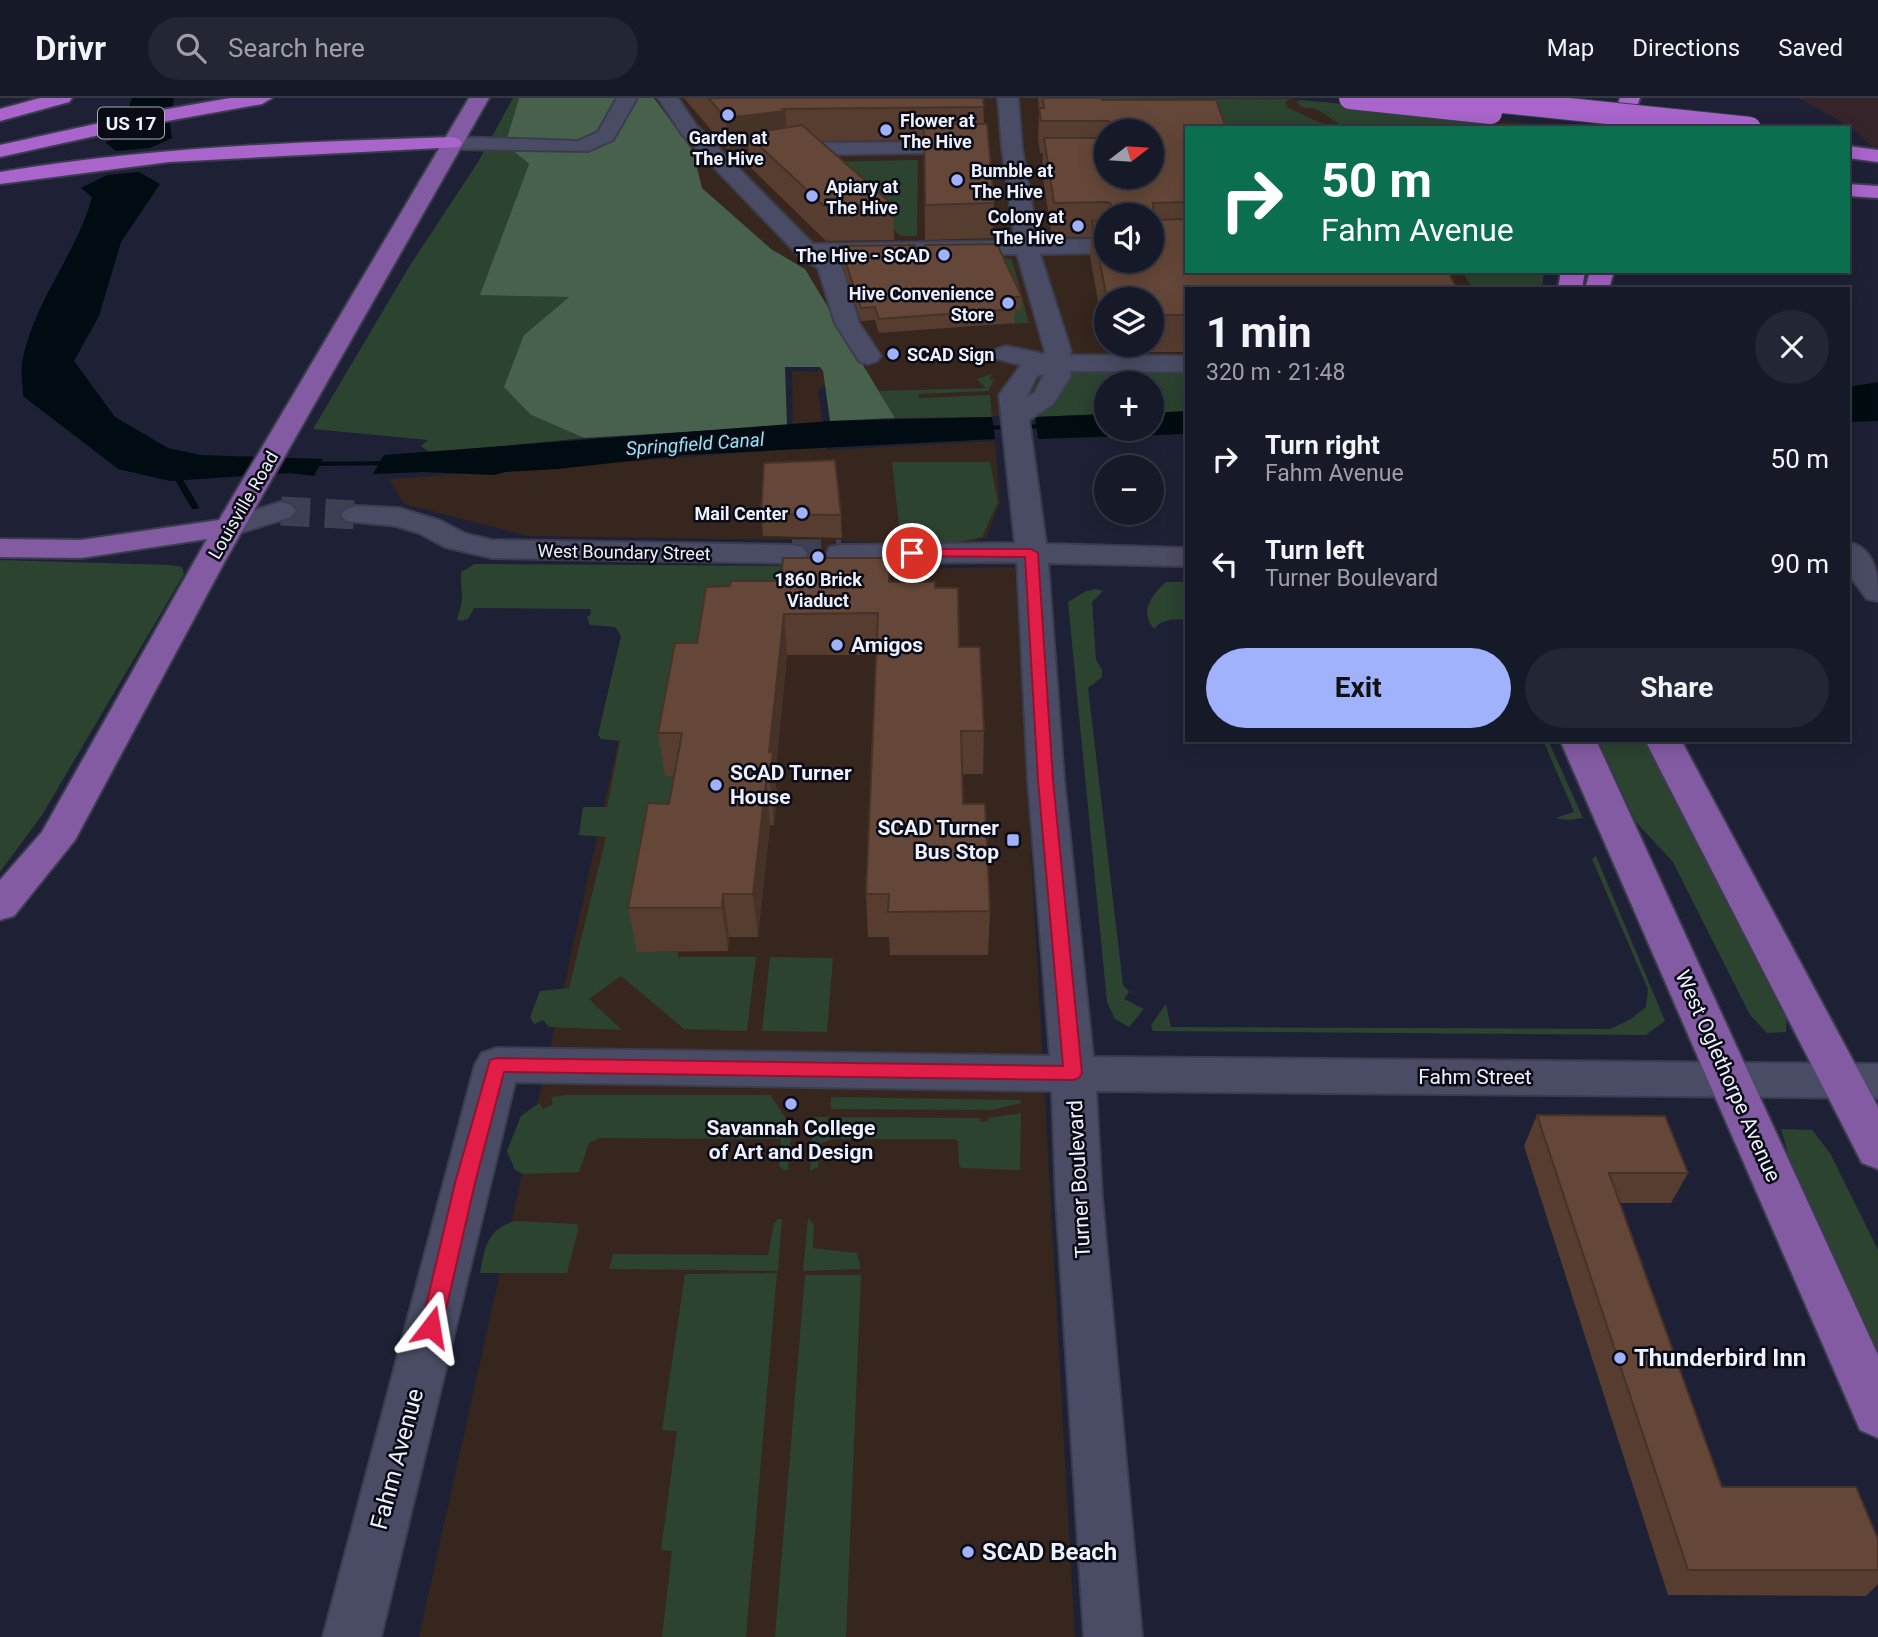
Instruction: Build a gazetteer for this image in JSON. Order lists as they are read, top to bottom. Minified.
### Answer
{"streets":{"highway":["US 17"],"main road":["Louisville Road","West Oglethorpe Avenue"],"street":["West Boundary Street","Fahm Street","Turner Boulevard","Fahm Avenue"]},"crossings":[["West Oglethorpe Avenue","Fahm Street"],["Fahm Street","Turner Boulevard"],["Fahm Street","Fahm Avenue"],["Turner Boulevard","Fahm Avenue"]],"water":["Springfield Canal"],"places":{"other":["Garden at The Hive","Flower at The Hive","Bumble at The Hive","Apiary at The Hive","Colony at The Hive","The Hive - SCAD","Hive Convenience Store","SCAD Sign","Mail Center","1860 Brick Viaduct","Amigos","SCAD Turner House","Savannah College of Art and Design","Thunderbird Inn","SCAD Beach"],"transit":["SCAD Turner Bus Stop"]},"north":"right","page":{"header":"Drivr","search":"Search here","nav":["Map","Directions","Saved"],"map_buttons":["+","−"],"turn":["50 m","Fahm Avenue"],"heading":["1 min","320 m · 21:48"],"list":[{"name":"Turn right","note":"Fahm Avenue","value":"50 m"},{"name":"Turn left","note":"Turner Boulevard","value":"90 m"}],"buttons":["Exit","Share"]}}
